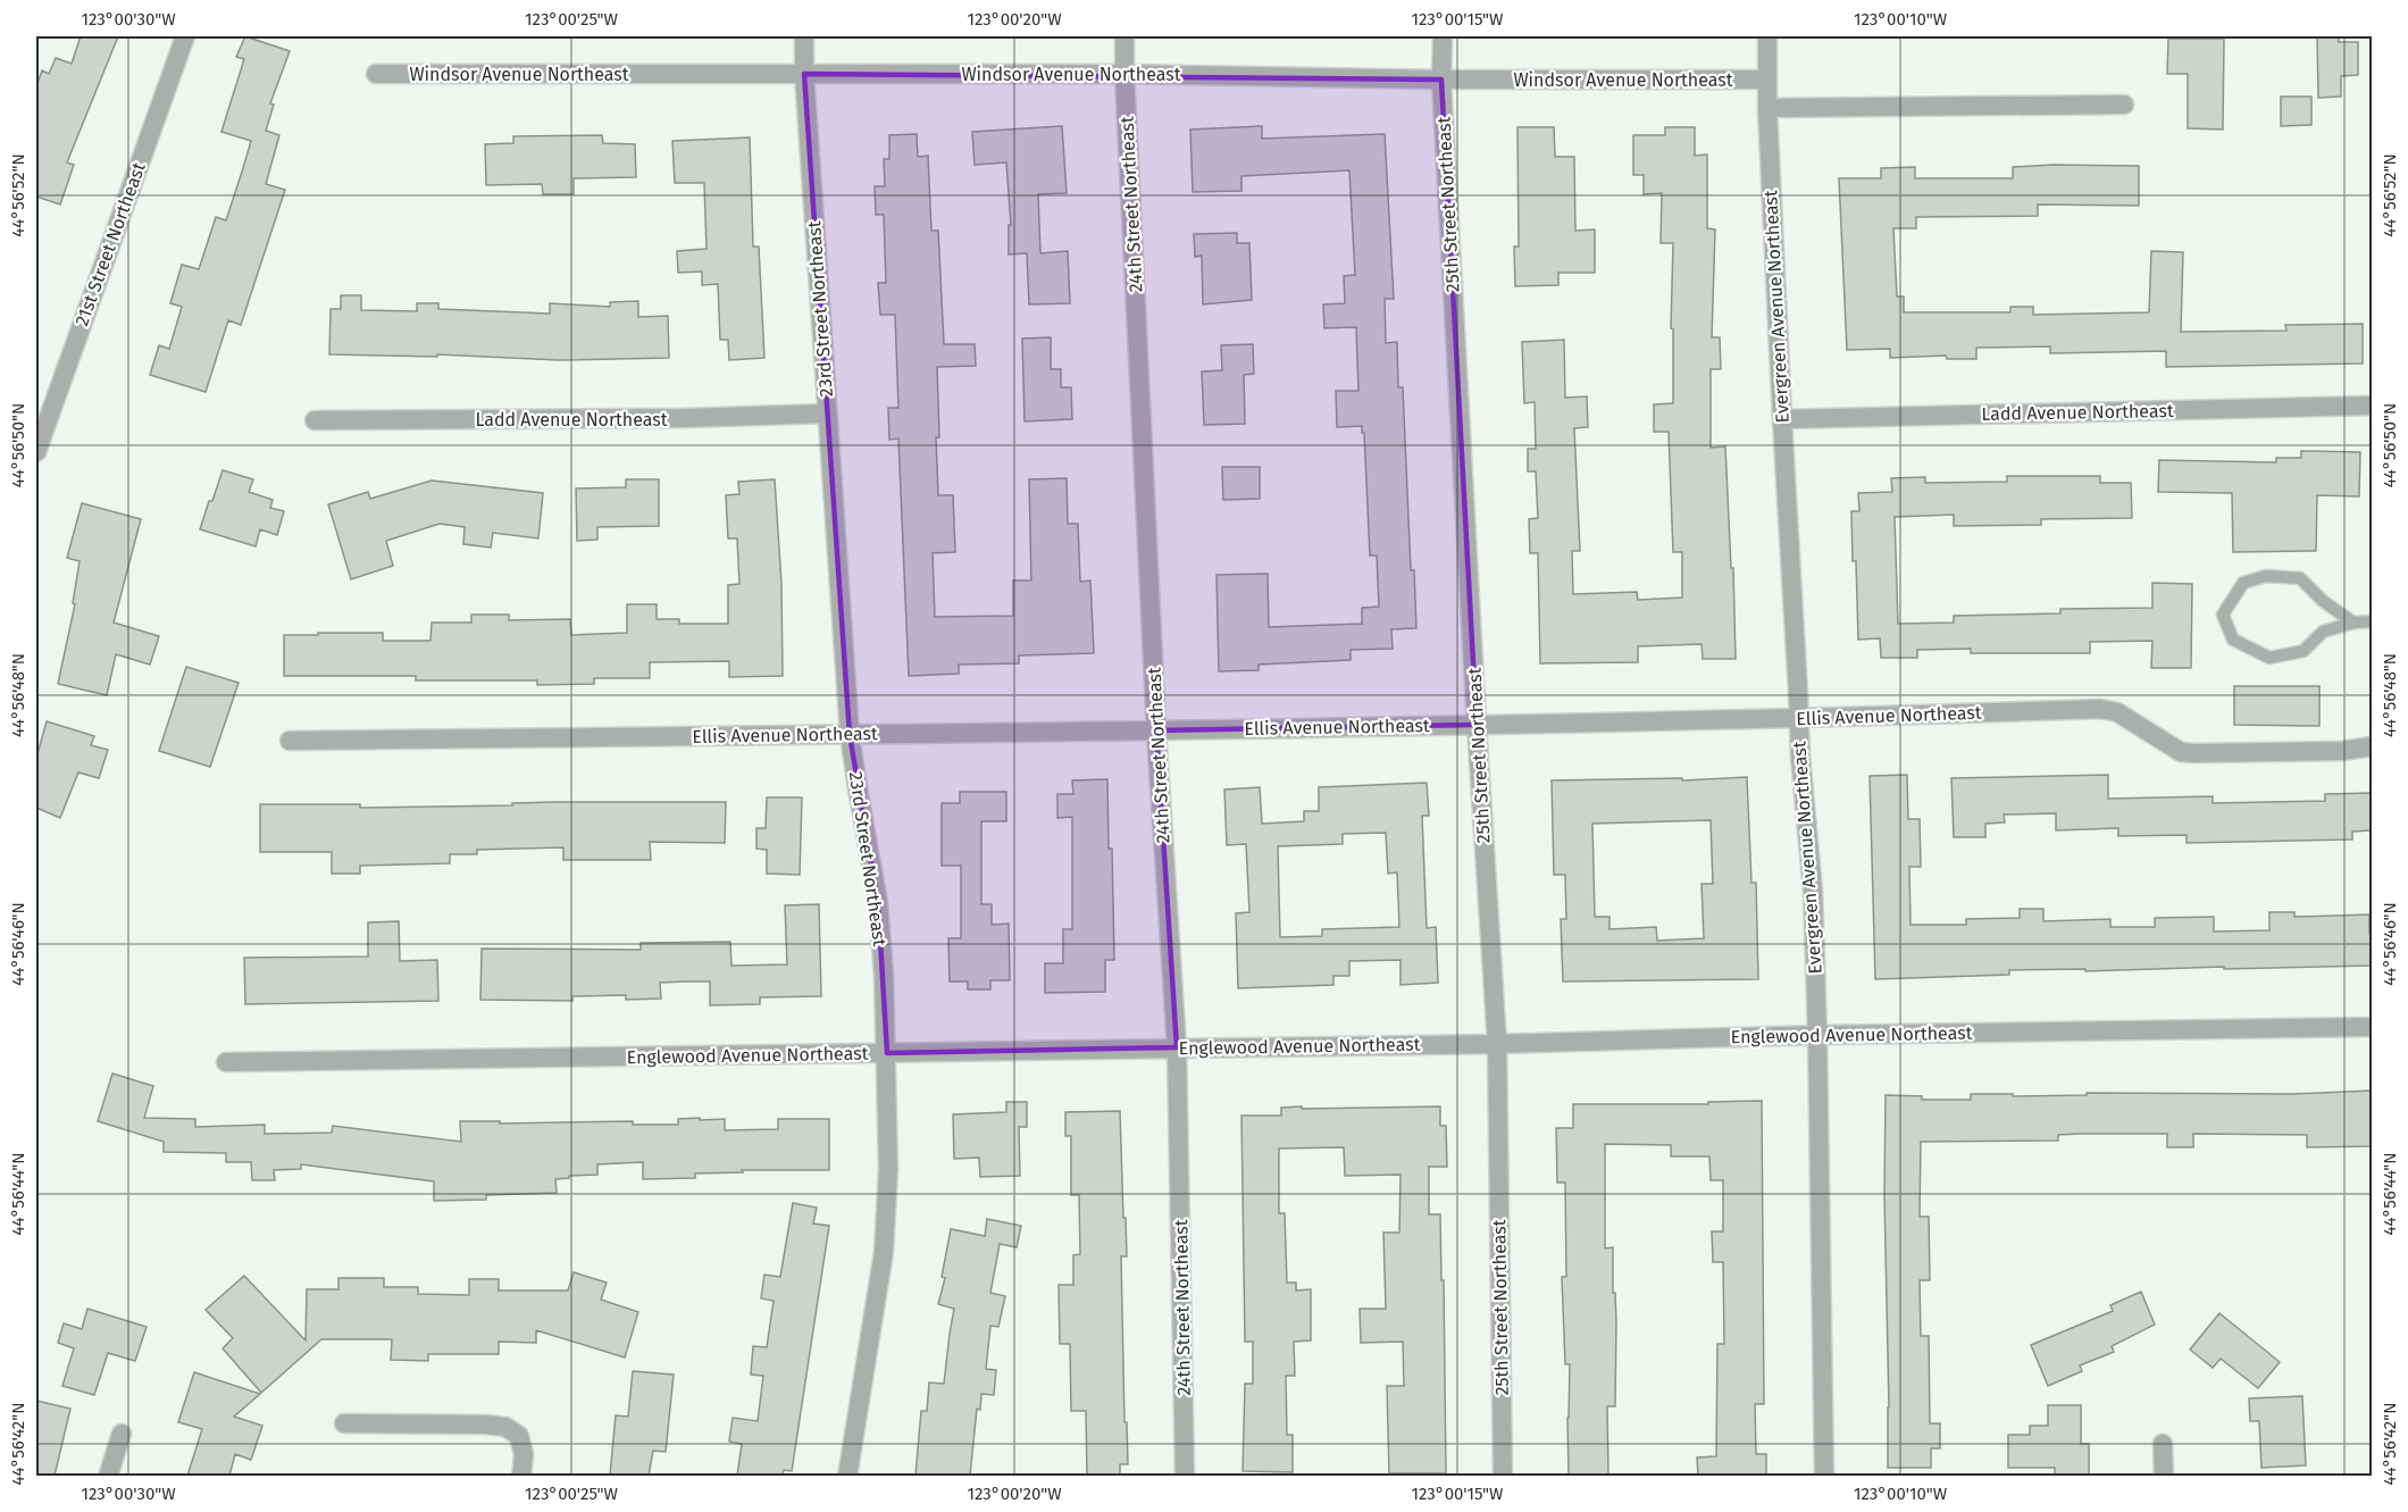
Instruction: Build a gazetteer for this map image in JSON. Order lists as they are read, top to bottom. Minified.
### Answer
{"streets":{"street":["Windsor Avenue Northeast","24th Street Northeast","25th Street Northeast","21st Street Northeast","Evergreen Avenue Northeast","23rd Street Northeast","Ladd Avenue Northeast","Ellis Avenue Northeast","Englewood Avenue Northeast"]},"crossings":[["Windsor Avenue Northeast","24th Street Northeast"],["Windsor Avenue Northeast","25th Street Northeast"],["Windsor Avenue Northeast","Evergreen Avenue Northeast"],["Windsor Avenue Northeast","23rd Street Northeast"],["24th Street Northeast","Ellis Avenue Northeast"],["24th Street Northeast","Englewood Avenue Northeast"],["25th Street Northeast","Ellis Avenue Northeast"],["25th Street Northeast","Englewood Avenue Northeast"],["Evergreen Avenue Northeast","Ladd Avenue Northeast"],["Evergreen Avenue Northeast","Ellis Avenue Northeast"],["Evergreen Avenue Northeast","Englewood Avenue Northeast"],["23rd Street Northeast","Ladd Avenue Northeast"],["23rd Street Northeast","Ellis Avenue Northeast"],["23rd Street Northeast","Englewood Avenue Northeast"]],"coordinates":["123°00'30\"W","123°00'25\"W","123°00'20\"W","123°00'15\"W","123°00'10\"W","44°56'52\"N","44°56'50\"N","44°56'48\"N","44°56'46\"N","44°56'44\"N","44°56'42\"N"]}
